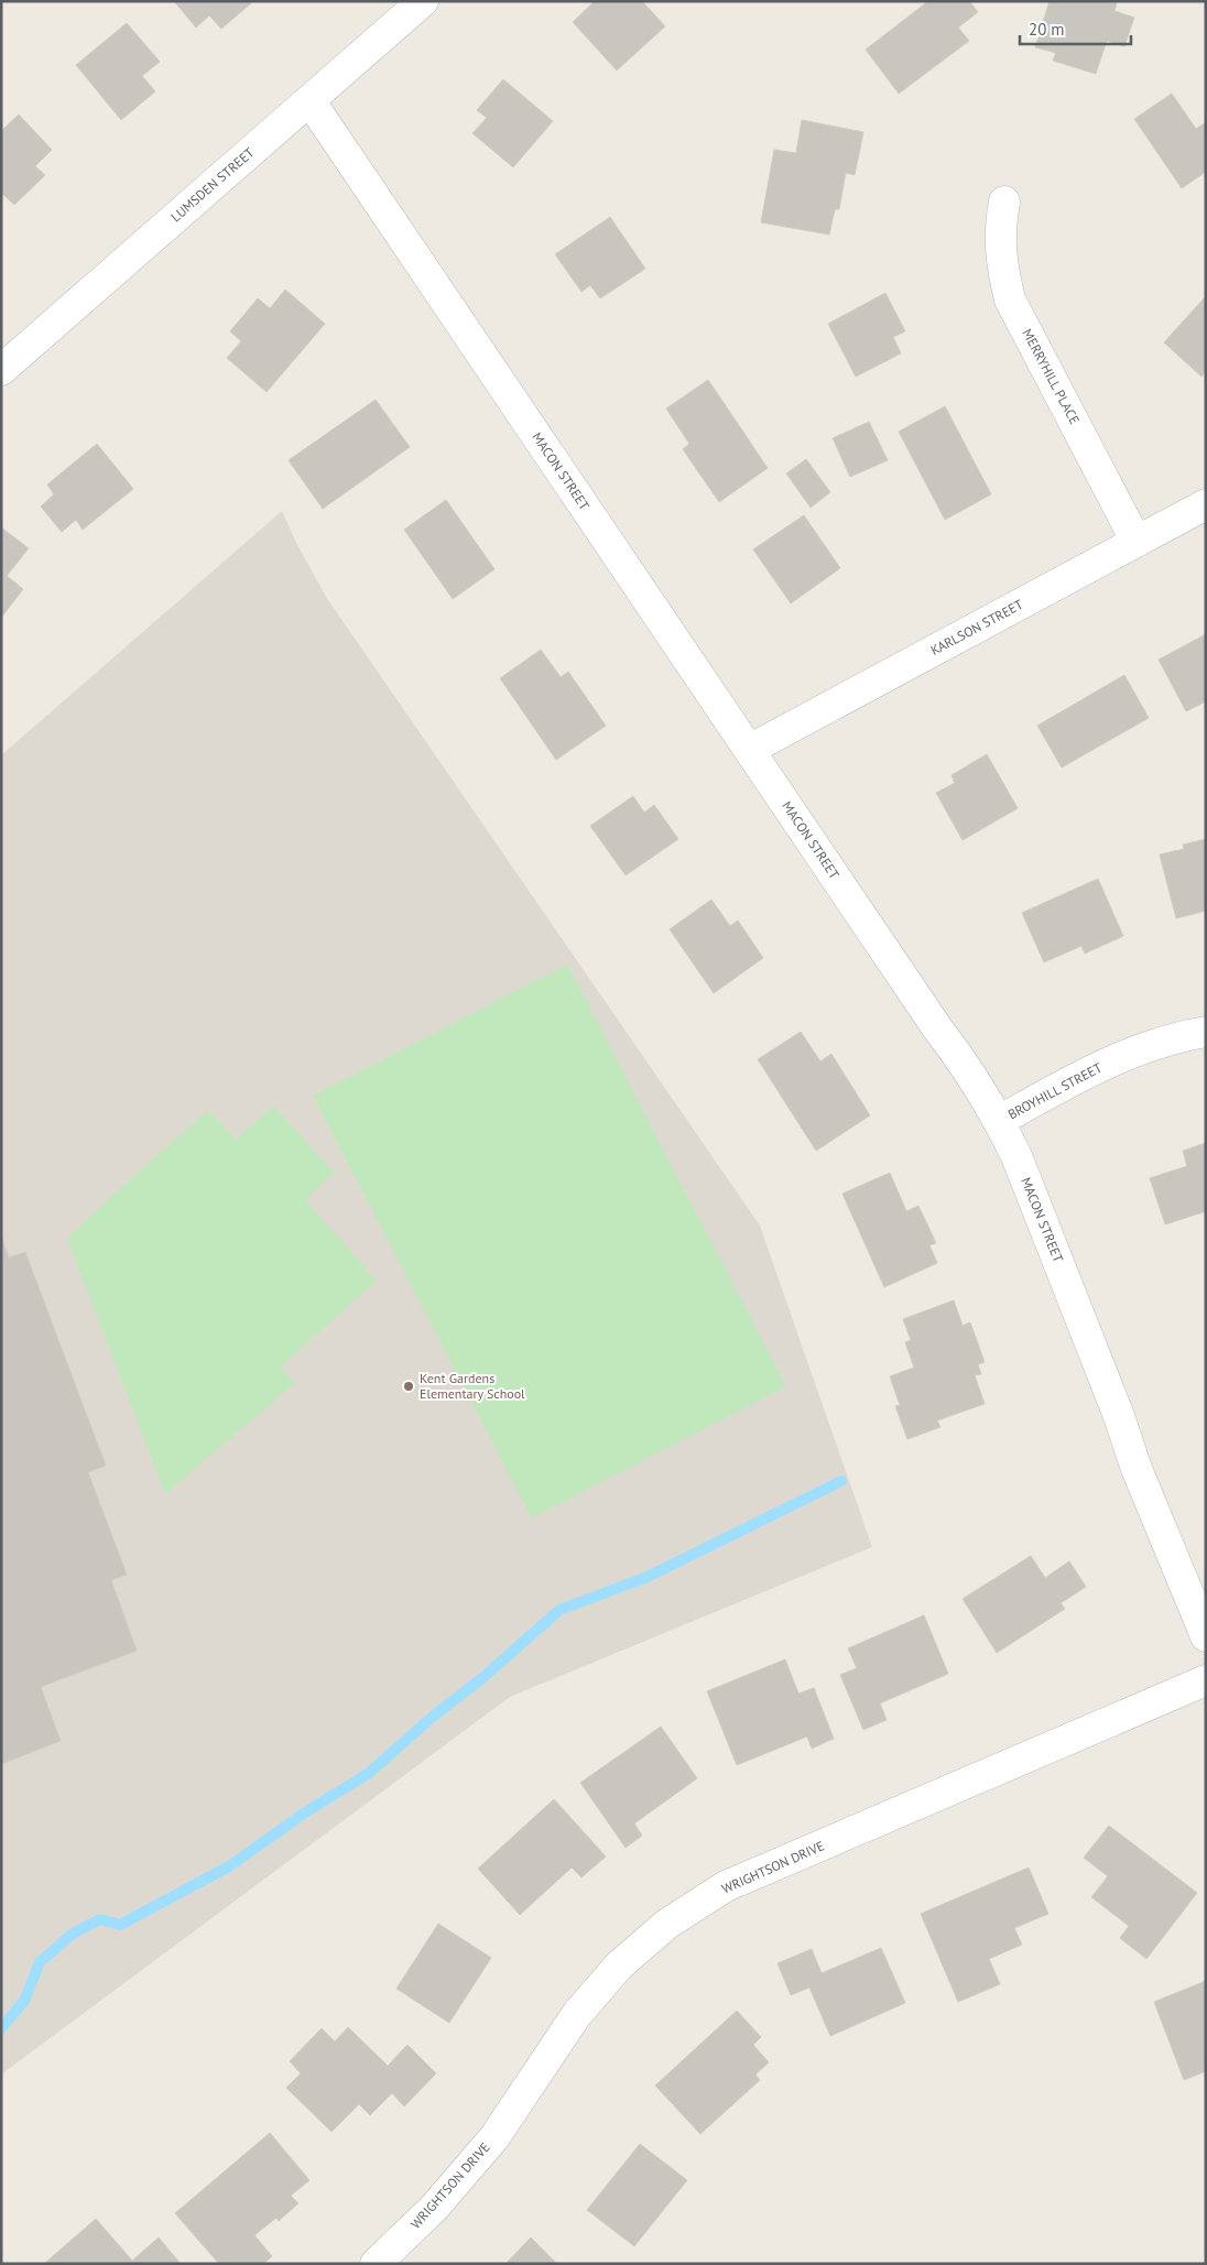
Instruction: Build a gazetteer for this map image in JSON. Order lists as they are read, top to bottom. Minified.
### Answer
{"streets":{"street":["LUMSDEN STREET","MERRYHILL PLACE","MACON STREET","KARLSON STREET","BROYHILL STREET","WRIGHTSON DRIVE"]},"crossings":[["LUMSDEN STREET","MACON STREET"],["MERRYHILL PLACE","KARLSON STREET"],["MACON STREET","KARLSON STREET"],["MACON STREET","BROYHILL STREET"]],"places":["Kent Gardens Elementary School"],"scale_bar":"20 m"}
